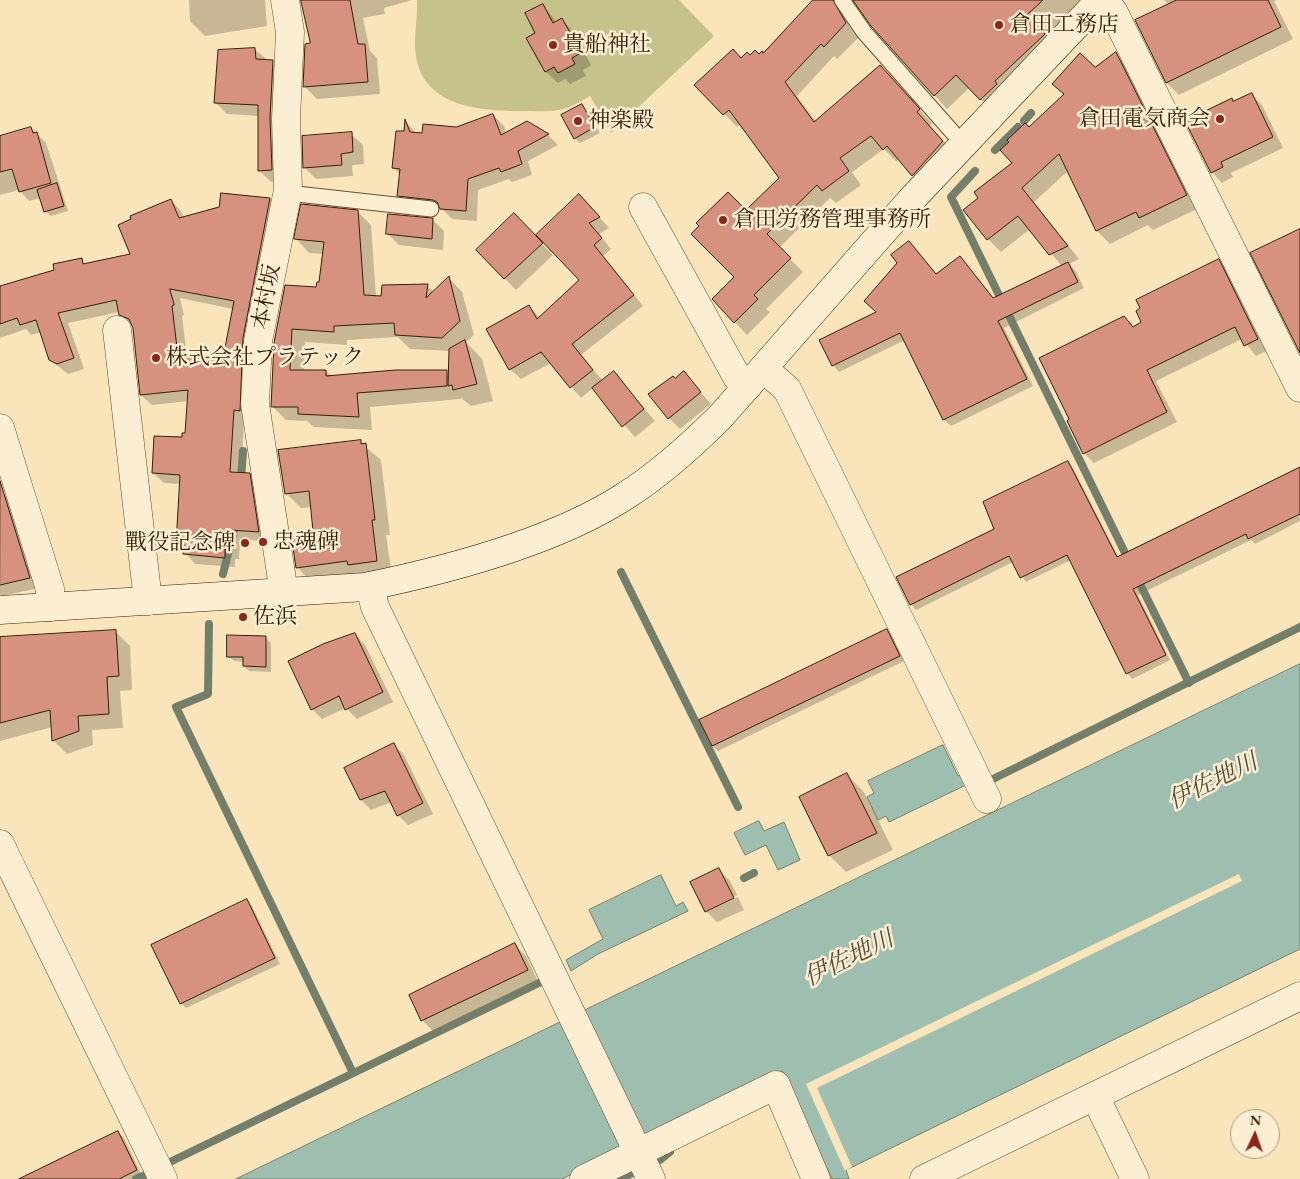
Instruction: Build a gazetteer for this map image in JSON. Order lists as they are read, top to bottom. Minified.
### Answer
{"streets":{"street":["本村坂"]},"water":["伊佐地川"],"places":["倉田工務店","貴船神社","倉田電気商会","神楽殿","倉田労務管理事務所","株式会社プラテック","忠魂碑","戰役記念碑","佐浜"],"north":"top"}
